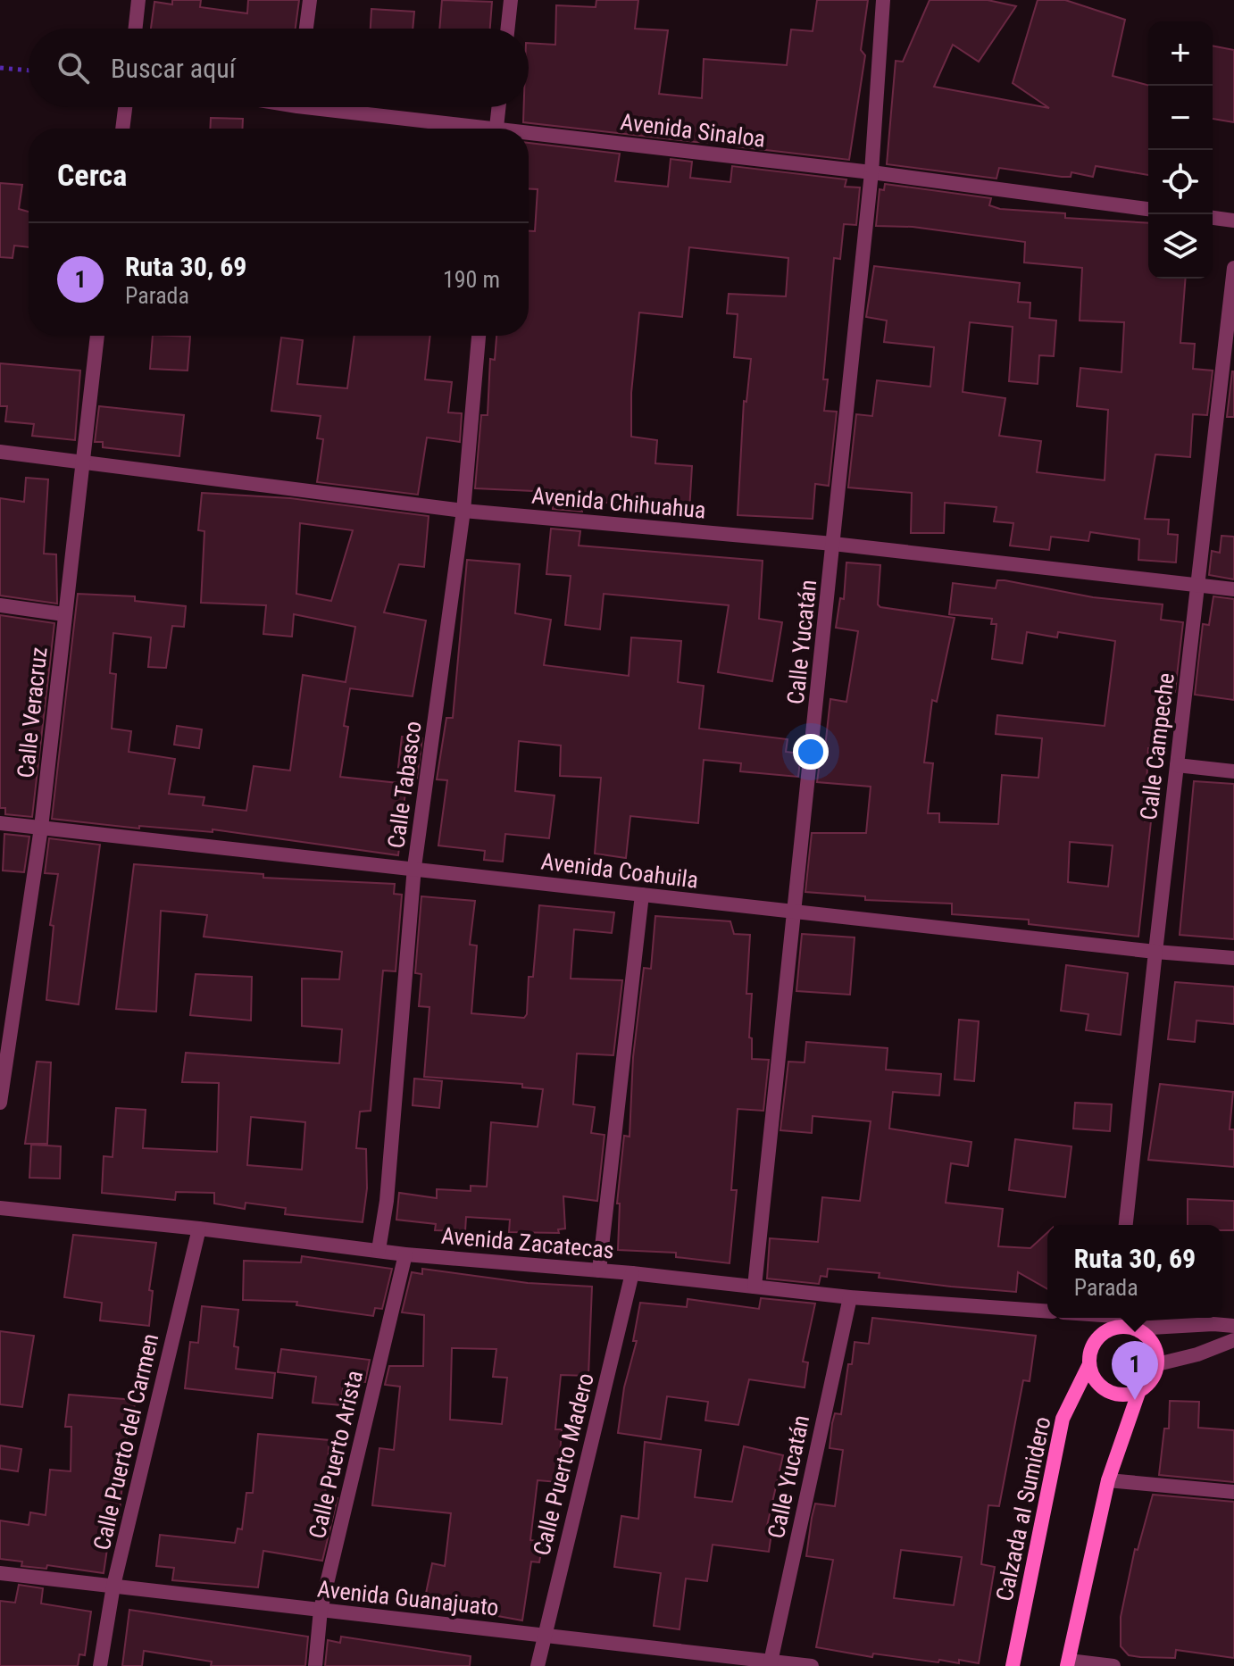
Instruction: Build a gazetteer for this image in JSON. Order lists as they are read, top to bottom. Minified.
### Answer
{"streets":{"main road":["Calzada al Sumidero"],"street":["Avenida Sinaloa","Avenida Chihuahua","Calle Yucatán","Calle Veracruz","Calle Campeche","Calle Tabasco","Avenida Coahuila","Avenida Zacatecas","Calle Puerto del Carmen","Calle Puerto Arista","Calle Puerto Madero","Avenida Guanajuato"]},"crossings":[["Avenida Sinaloa","Calle Yucatán"],["Avenida Chihuahua","Calle Yucatán"],["Avenida Chihuahua","Calle Veracruz"],["Avenida Chihuahua","Calle Campeche"],["Avenida Chihuahua","Calle Tabasco"],["Calle Yucatán","Avenida Coahuila"],["Calle Yucatán","Avenida Zacatecas"],["Calle Yucatán","Avenida Guanajuato"],["Calle Veracruz","Avenida Coahuila"],["Calle Campeche","Avenida Coahuila"],["Calle Tabasco","Avenida Coahuila"],["Calle Tabasco","Avenida Zacatecas"],["Avenida Zacatecas","Calle Puerto del Carmen"],["Avenida Zacatecas","Calle Puerto Arista"],["Avenida Zacatecas","Calle Puerto Madero"],["Calle Puerto del Carmen","Avenida Guanajuato"],["Calle Puerto Arista","Avenida Guanajuato"],["Calle Puerto Madero","Avenida Guanajuato"]],"page":{"map_buttons":["+","−"],"search":"Buscar aquí","heading":"Cerca","list":[{"mark":"1","name":"Ruta 30, 69","note":"Parada","value":"190 m"}],"popup":["Ruta 30, 69","Parada"],"pins":"1"}}
